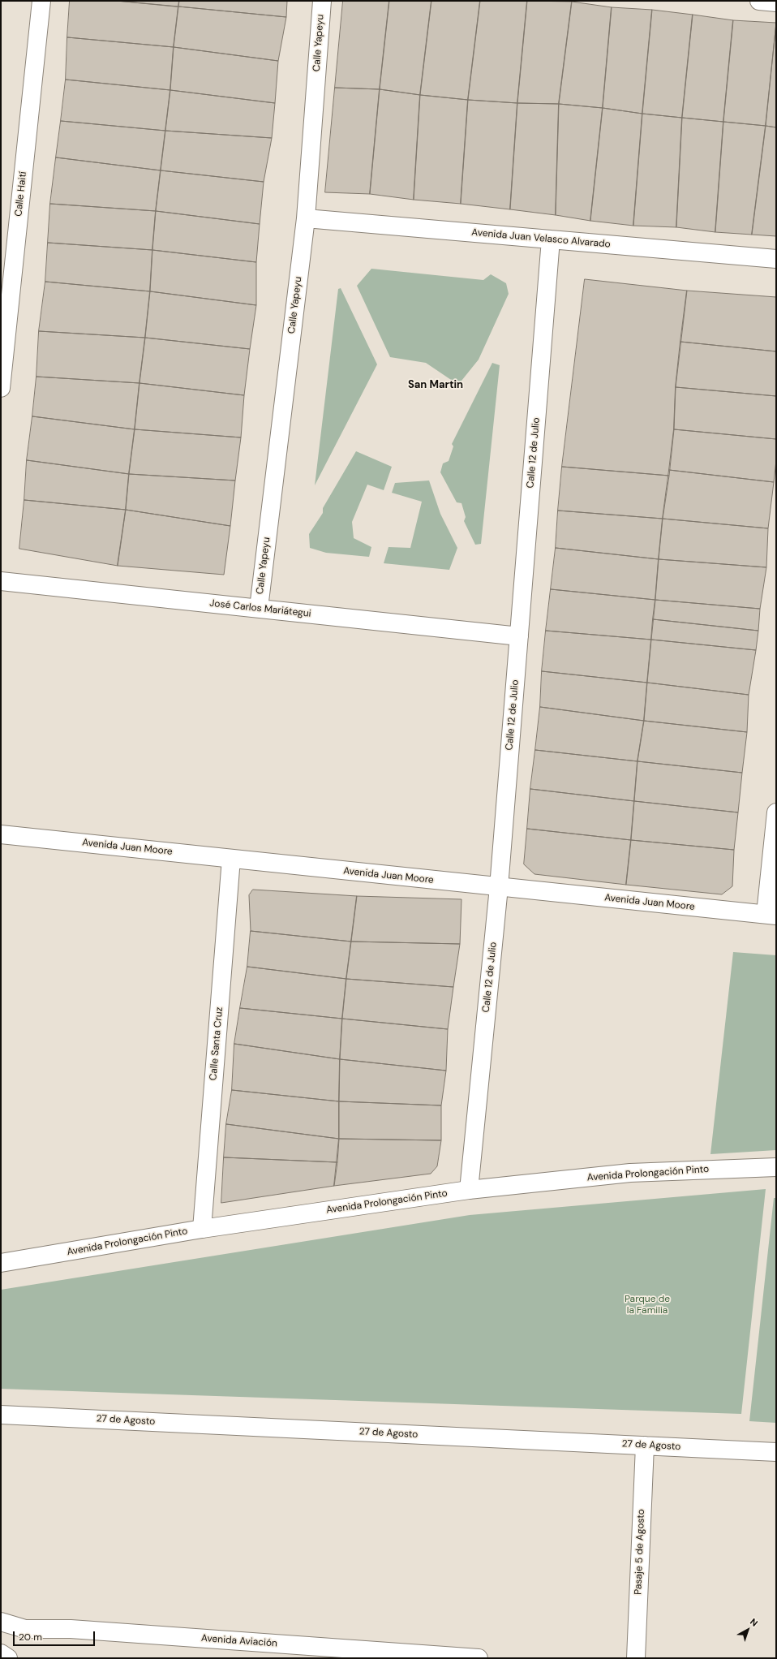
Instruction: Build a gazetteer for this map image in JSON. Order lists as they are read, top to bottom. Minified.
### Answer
{"streets":{"street":["Calle Yapeyu","Calle Haití","Avenida Juan Velasco Alvarado","Calle 12 de Julio","José Carlos Mariátegui","Avenida Juan Moore","Calle Santa Cruz","Avenida Prolongación Pinto","27 de Agosto","Pasaje 5 de Agosto","Avenida Aviación"]},"crossings":[["Calle Yapeyu","Avenida Juan Velasco Alvarado"],["Calle Yapeyu","José Carlos Mariátegui"],["Avenida Juan Velasco Alvarado","Calle 12 de Julio"],["Calle 12 de Julio","José Carlos Mariátegui"],["Calle 12 de Julio","Avenida Juan Moore"],["Calle 12 de Julio","Avenida Prolongación Pinto"],["Avenida Juan Moore","Calle Santa Cruz"],["Calle Santa Cruz","Avenida Prolongación Pinto"],["27 de Agosto","Pasaje 5 de Agosto"]],"districts":["San Martin"],"parks":["Parque de la Familia"],"scale_bar":"20 m","north":"top right"}
